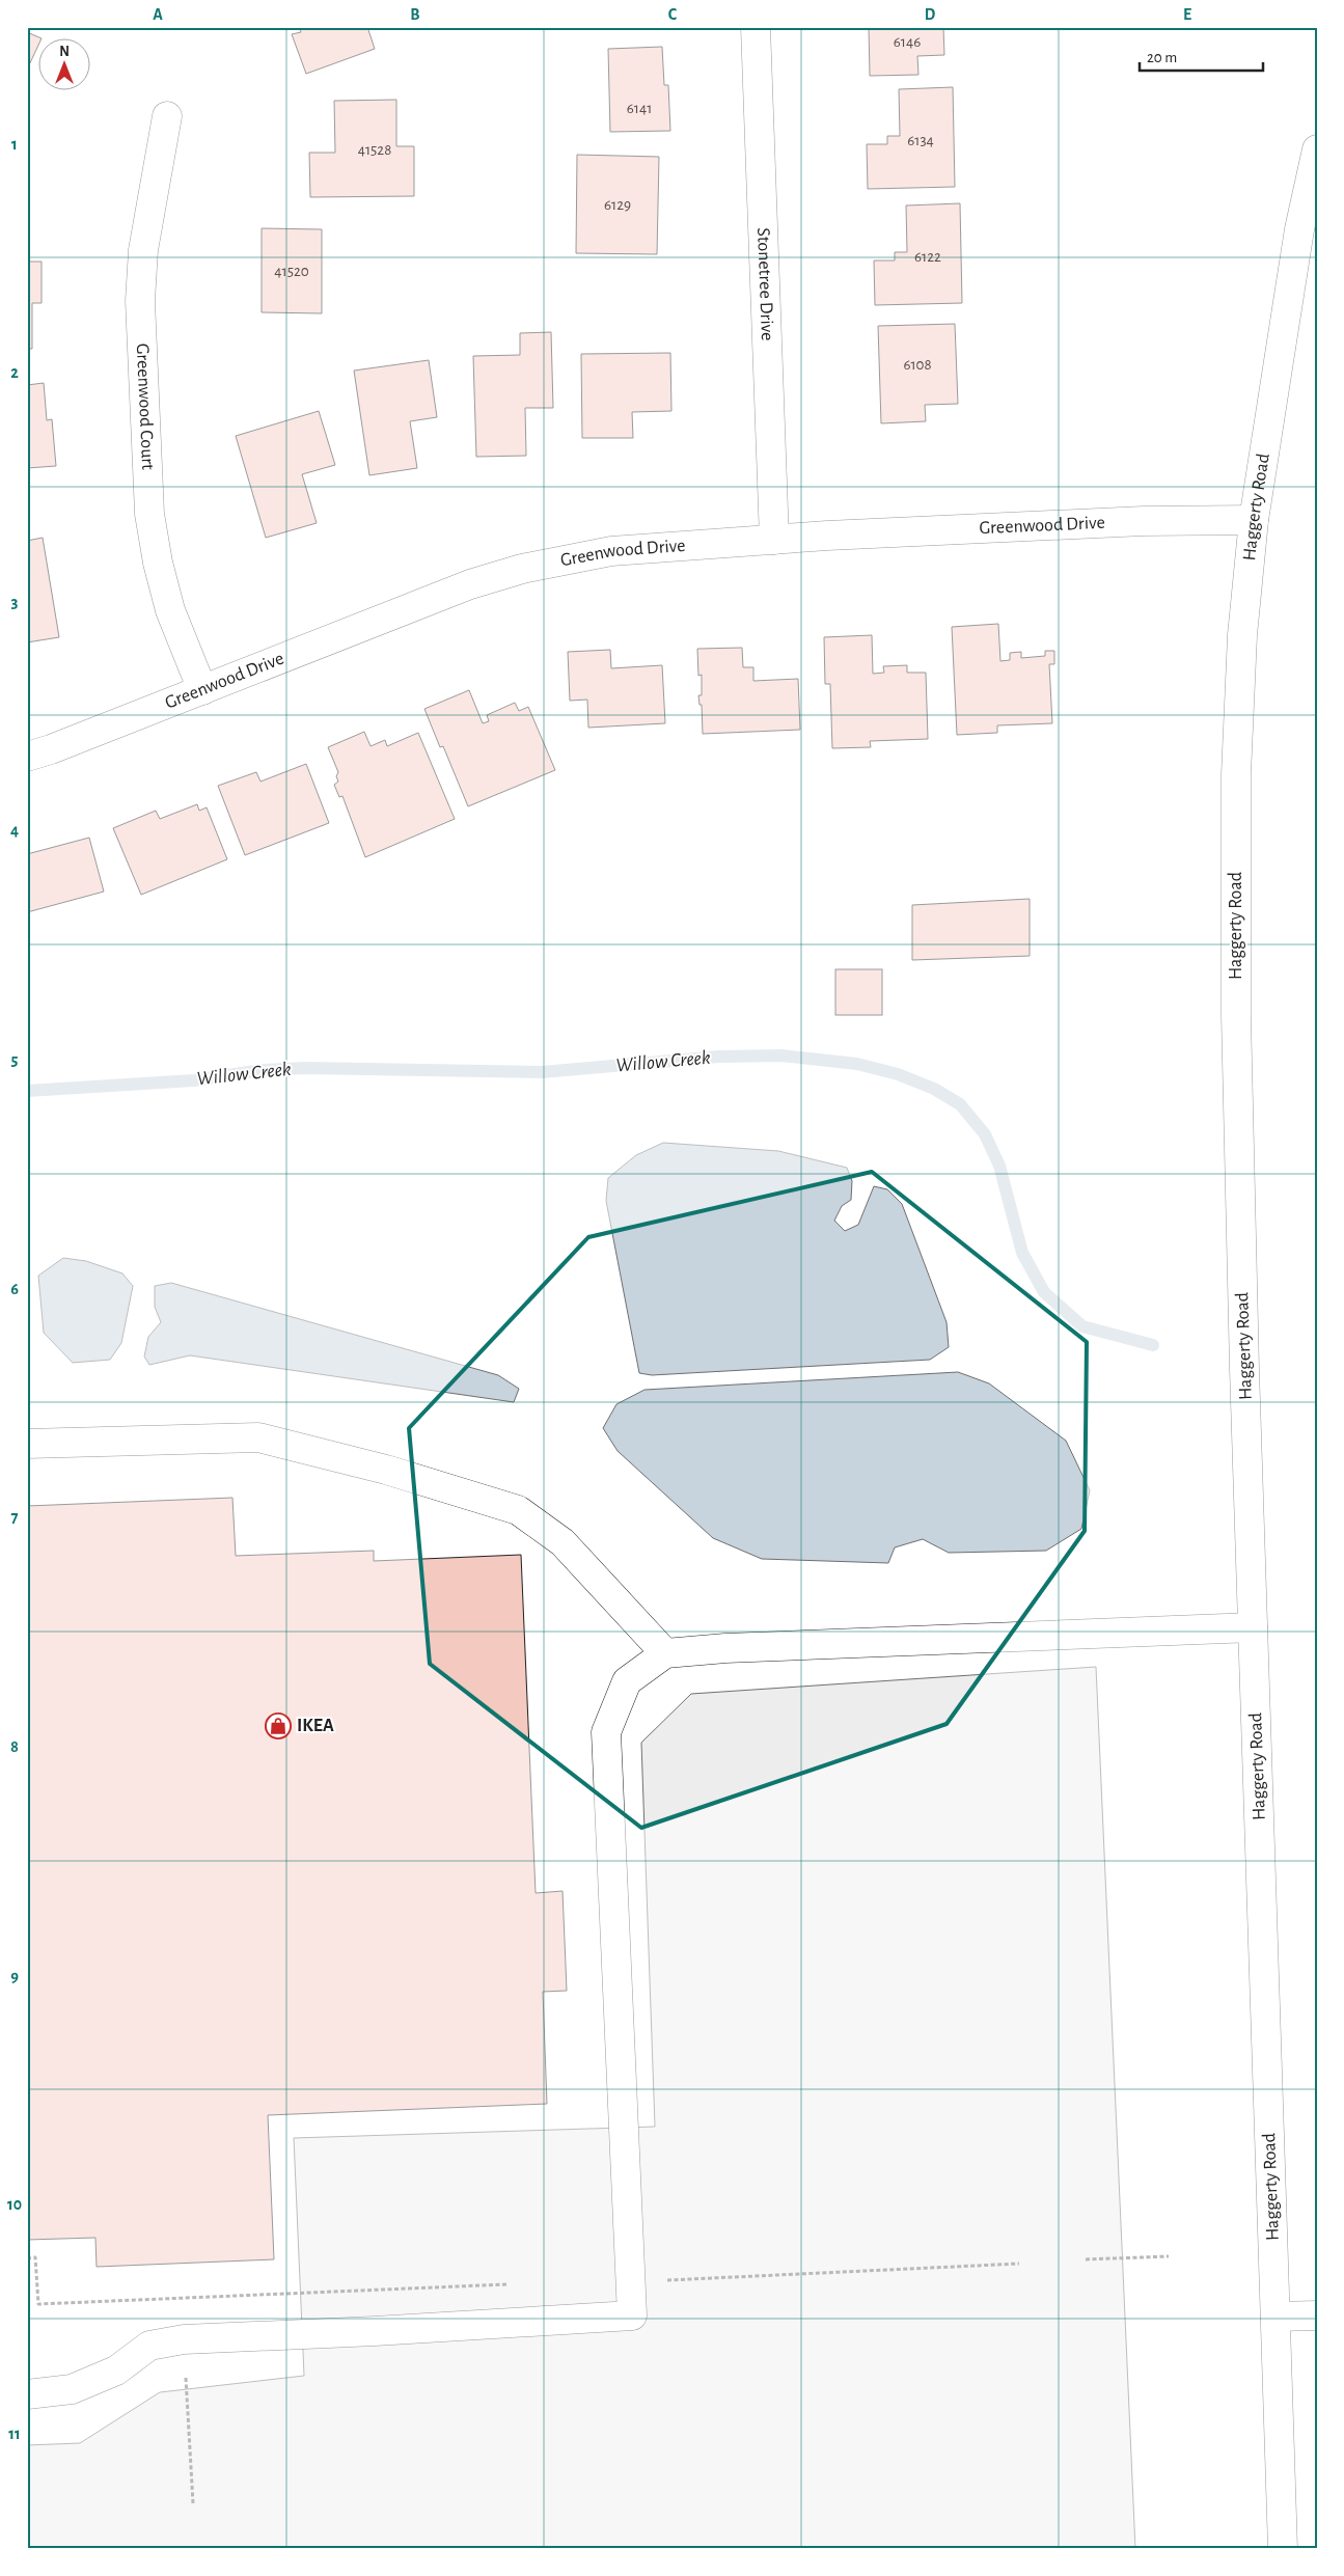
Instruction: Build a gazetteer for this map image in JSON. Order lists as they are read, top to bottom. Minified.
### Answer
{"streets":{"main road":["Stonetree Drive","Greenwood Court","Haggerty Road","Greenwood Drive"]},"crossings":[["Stonetree Drive","Greenwood Drive"],["Greenwood Court","Greenwood Drive"],["Haggerty Road","Greenwood Drive"]],"water":["Willow Creek"],"places":{"shop":["IKEA"]},"house_numbers":["6146","6141","6134","41528","6129","6122","41520","6108"],"scale_bar":"20 m","north":"top","grid":{"columns":["A","B","C","D","E"],"rows":["1","2","3","4","5","6","7","8","9","10","11"]}}
